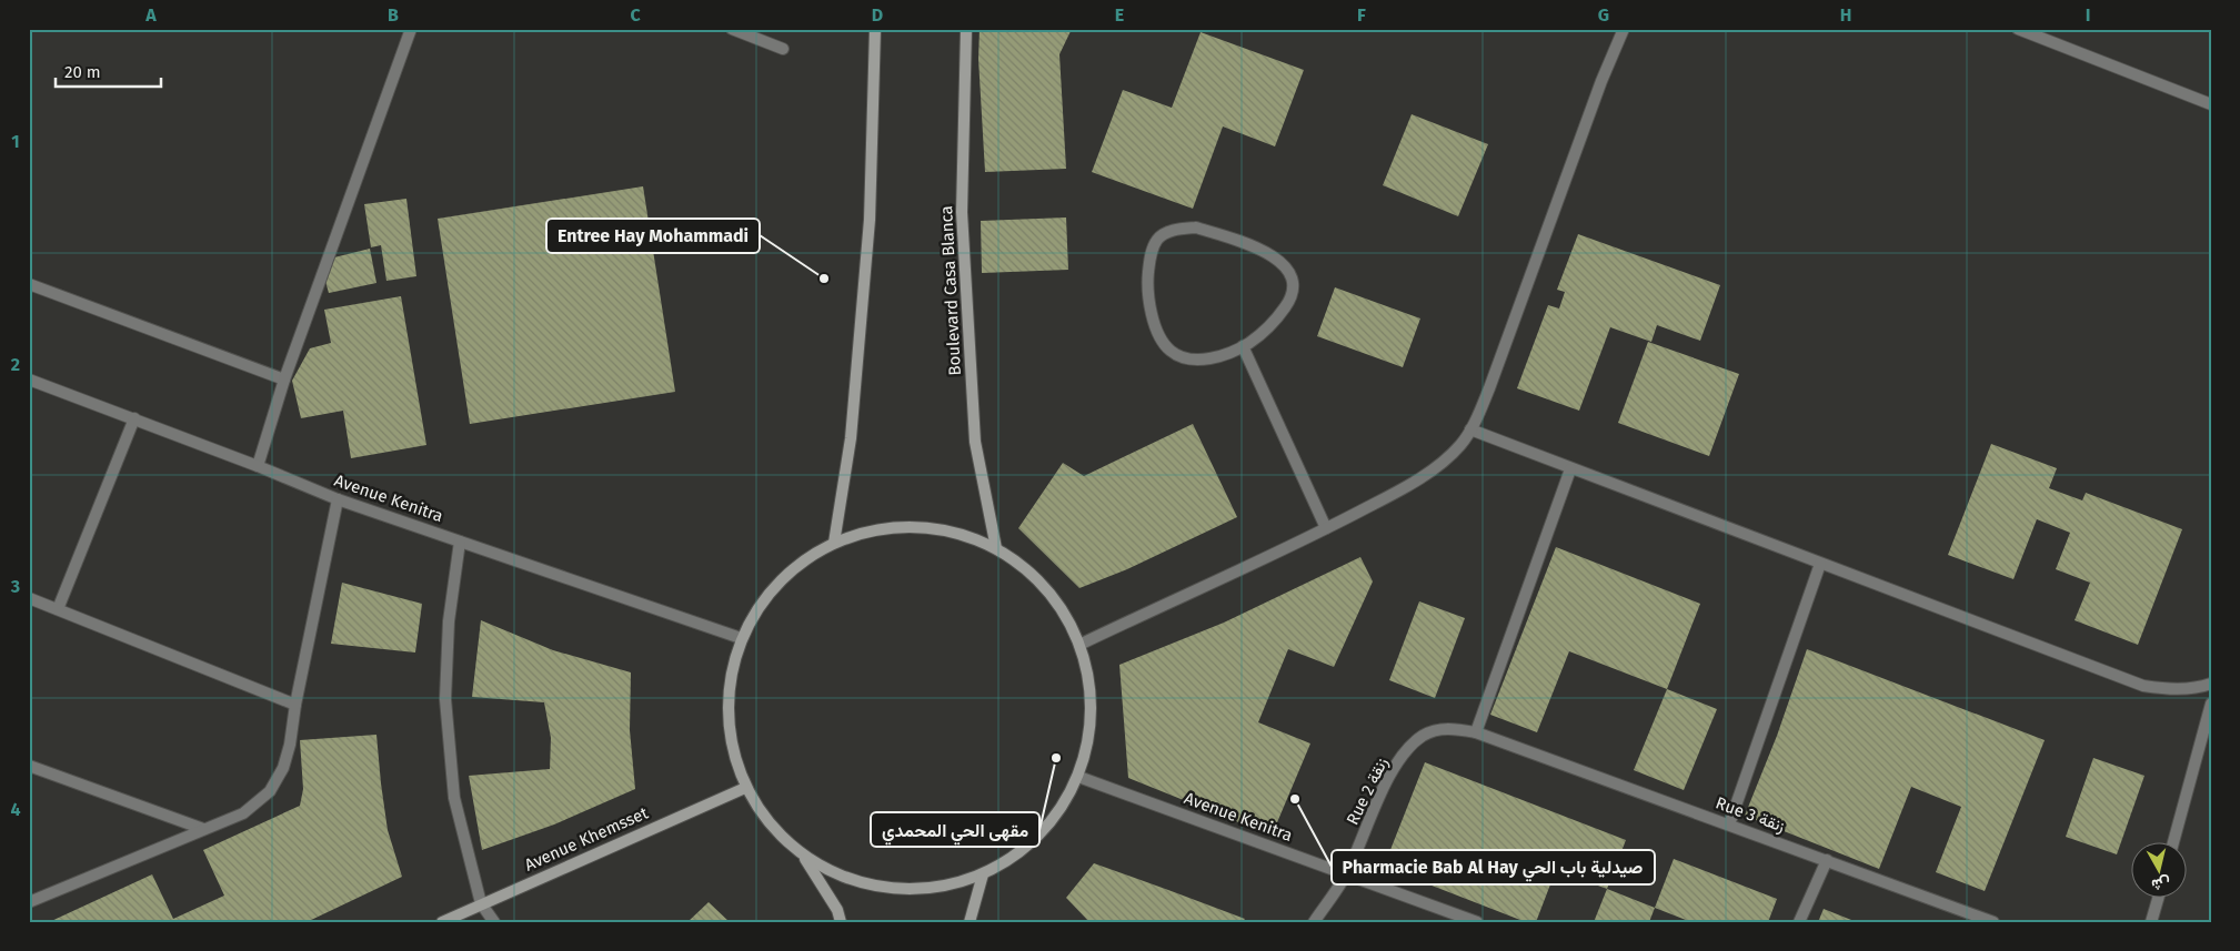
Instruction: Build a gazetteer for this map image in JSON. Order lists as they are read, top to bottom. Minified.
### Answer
{"streets":{"main road":["Boulevard Casa Blanca","Avenue Khemsset"],"street":["Avenue Kenitra","Rue 2 زنقة","Rue 3 زنقة"]},"crossings":[["Avenue Kenitra","Rue 2 زنقة"],["Rue 2 زنقة","Rue 3 زنقة"]],"places":["Entree Hay Mohammadi","مقهى الحي المحمدي","Pharmacie Bab Al Hay صيدلية باب الحي"],"scale_bar":"20 m","north":"bottom","grid":{"columns":["A","B","C","D","E","F","G","H","I"],"rows":["1","2","3","4"]}}
